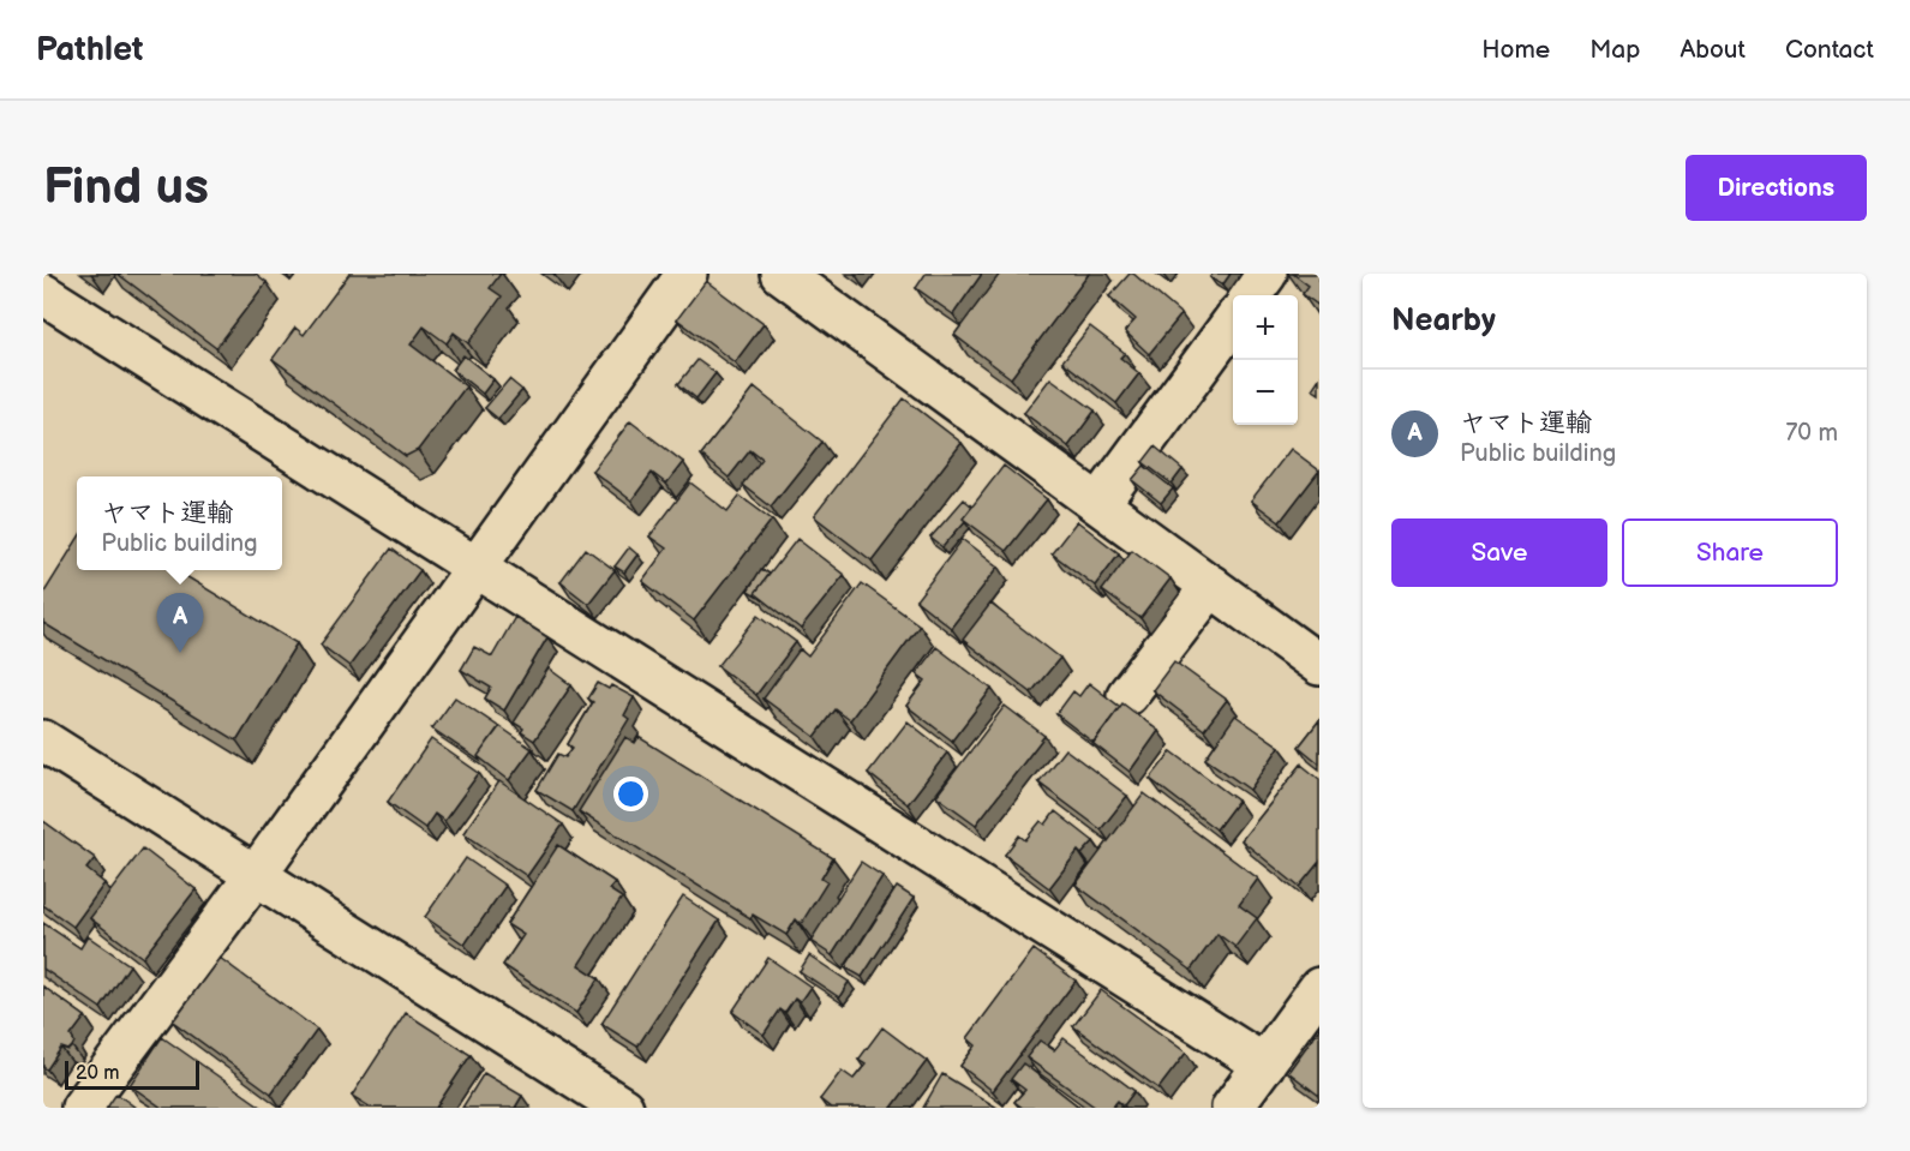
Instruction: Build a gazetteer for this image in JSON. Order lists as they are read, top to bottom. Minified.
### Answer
{"scale_bar":"20 m","page":{"header":"Pathlet","nav":["Home","Map","About","Contact"],"buttons":["Directions",["Save","Share"]],"title":"Find us","heading":"Nearby","map_buttons":["+","−"],"list":[{"mark":"A","name":"ヤマト運輸","note":"Public building","value":"70 m"}],"popup":["ヤマト運輸","Public building"],"pins":"A","scale":"20 m"}}
